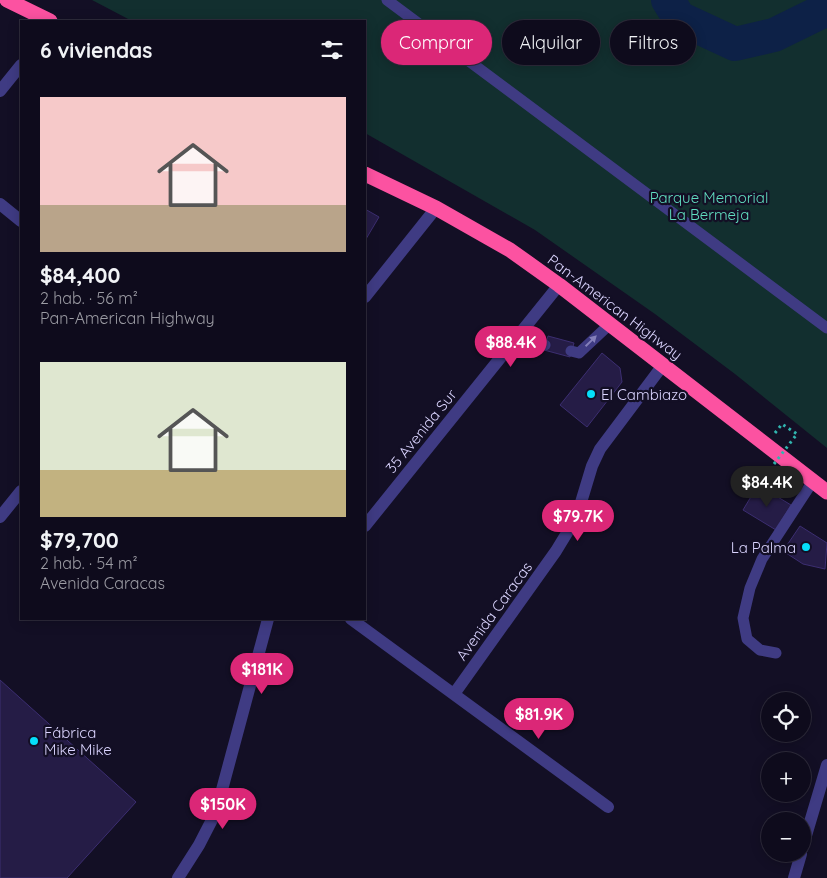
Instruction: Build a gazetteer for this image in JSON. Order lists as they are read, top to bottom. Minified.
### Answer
{"streets":{"highway":["Pan-American Highway"],"street":["35 Avenida Sur","Avenida Caracas"]},"crossings":[["Pan-American Highway","35 Avenida Sur"],["Pan-American Highway","Avenida Caracas"]],"parks":["Parque Memorial La Bermeja"],"places":["El Cambiazo","La Palma","Fábrica Mike Mike"],"page":{"chip":["Comprar","Alquilar","Filtros"],"heading":"6 viviendas","list":[{"name":"$84,400","note":"2 hab. · 56 m² · Pan-American Highway"},{"name":"$79,700","note":"2 hab. · 54 m² · Avenida Caracas"}],"price":["$88.4K","$84.4K","$79.7K","$181K","$81.9K","$150K"],"map_buttons":["+","−"]}}
